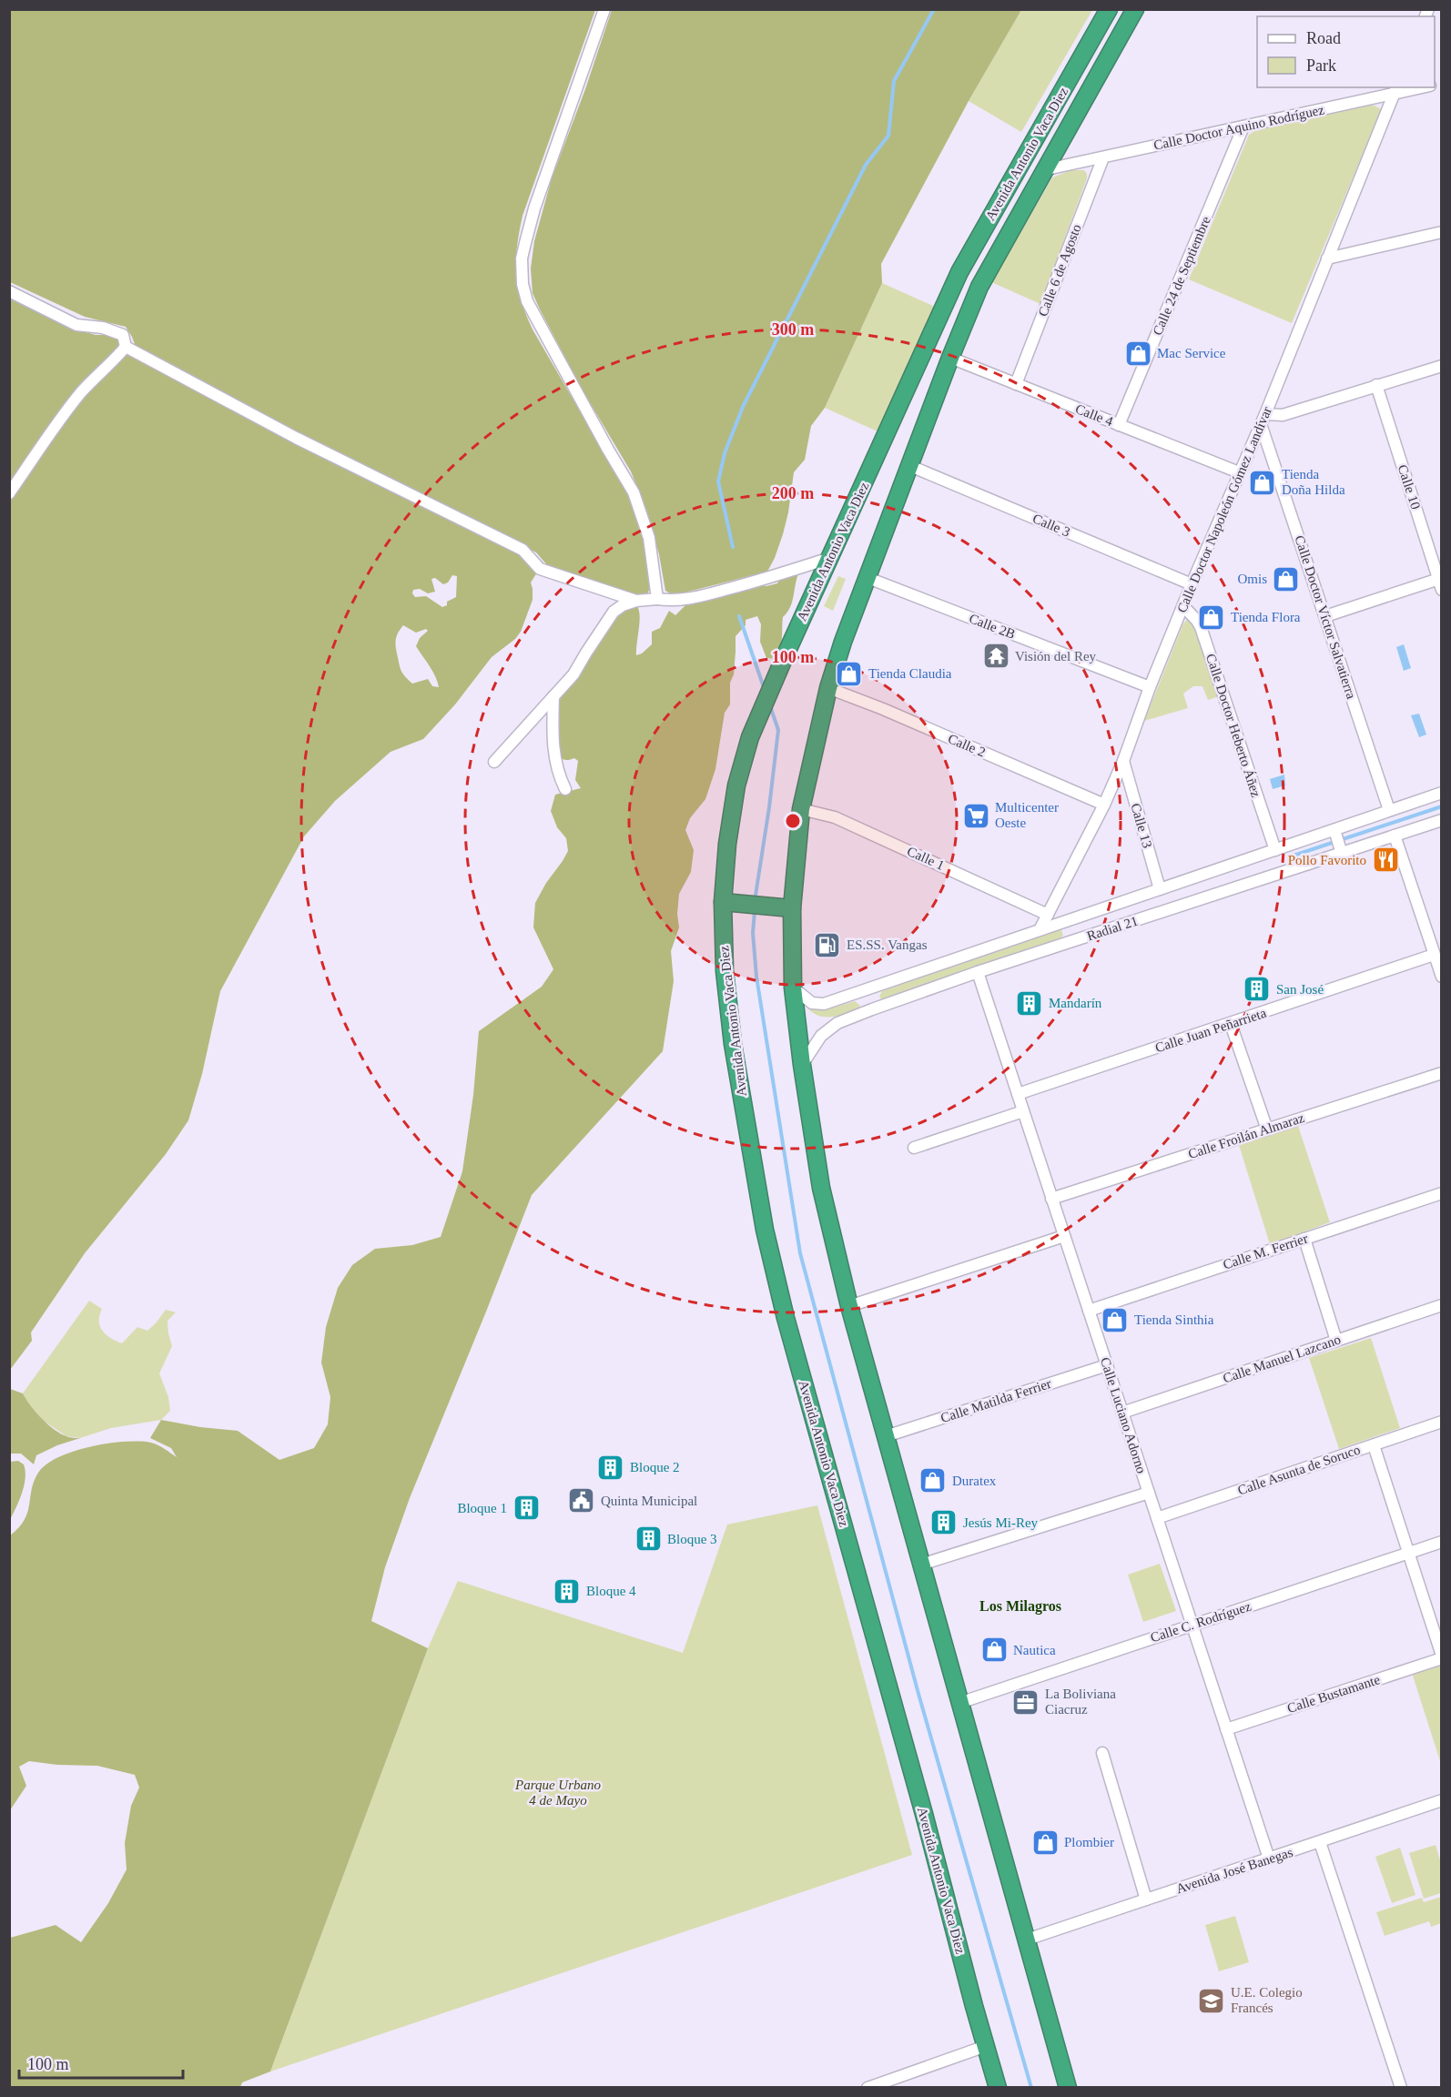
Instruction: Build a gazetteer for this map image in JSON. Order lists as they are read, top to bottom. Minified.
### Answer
{"streets":{"highway":["Avenida Antonio Vaca Diez"],"street":["Calle Doctor Aquino Rodríguez","Calle 6 de Agosto","Calle 24 de Septiembre","Calle 4","Calle 10","Calle Doctor Napoleón Gómez Landívar","Calle 3","Calle Doctor Víctor Salvatierra","Calle 2B","Calle Doctor Heberto Áñez","Calle 2","Calle 13","Calle 1","Radial 21","Calle Juan Peñarrieta","Calle Froilán Almaraz","Calle M. Ferrier","Calle Manuel Lazcano","Calle Matilda Ferrier","Calle Luciano Adorno","Calle Asunta de Soruco","Calle C. Rodríguez","Calle Bustamante","Avenida José Banegas"]},"crossings":[["Calle Doctor Aquino Rodríguez","Avenida Antonio Vaca Diez"],["Calle Doctor Aquino Rodríguez","Calle 6 de Agosto"],["Calle Doctor Aquino Rodríguez","Calle 24 de Septiembre"],["Calle Doctor Aquino Rodríguez","Calle Doctor Napoleón Gómez Landívar"],["Avenida Antonio Vaca Diez","Calle 4"],["Avenida Antonio Vaca Diez","Calle 3"],["Avenida Antonio Vaca Diez","Calle 2B"],["Avenida Antonio Vaca Diez","Calle 2"],["Avenida Antonio Vaca Diez","Calle 1"],["Avenida Antonio Vaca Diez","Radial 21"],["Avenida Antonio Vaca Diez","Calle Matilda Ferrier"],["Avenida Antonio Vaca Diez","Calle C. Rodríguez"],["Avenida Antonio Vaca Diez","Avenida José Banegas"],["Calle 6 de Agosto","Calle 4"],["Calle 24 de Septiembre","Calle 4"],["Calle 4","Calle Doctor Napoleón Gómez Landívar"],["Calle Doctor Napoleón Gómez Landívar","Calle 3"],["Calle Doctor Napoleón Gómez Landívar","Calle Doctor Víctor Salvatierra"],["Calle Doctor Napoleón Gómez Landívar","Calle 2B"],["Calle Doctor Napoleón Gómez Landívar","Calle Doctor Heberto Áñez"],["Calle Doctor Napoleón Gómez Landívar","Calle 2"],["Calle Doctor Napoleón Gómez Landívar","Calle 13"],["Calle Doctor Napoleón Gómez Landívar","Calle 1"],["Calle Doctor Napoleón Gómez Landívar","Radial 21"],["Calle Doctor Víctor Salvatierra","Radial 21"],["Calle Doctor Heberto Áñez","Radial 21"],["Calle 13","Radial 21"],["Radial 21","Calle Luciano Adorno"],["Calle Juan Peñarrieta","Calle Luciano Adorno"],["Calle Froilán Almaraz","Calle Luciano Adorno"],["Calle M. Ferrier","Calle Luciano Adorno"],["Calle Manuel Lazcano","Calle Luciano Adorno"],["Calle Matilda Ferrier","Calle Luciano Adorno"],["Calle Luciano Adorno","Calle Asunta de Soruco"],["Calle Luciano Adorno","Calle C. Rodríguez"],["Calle Luciano Adorno","Calle Bustamante"],["Calle Luciano Adorno","Avenida José Banegas"]],"districts":["Los Milagros"],"parks":["Parque Urbano 4 de Mayo"],"places":{"shop":["Mac Service","Tienda Doña Hilda","Omis","Tienda Flora","Tienda Claudia","Tienda Sinthia","Duratex","Nautica","Plombier"],"temple":["Visión del Rey"],"supermarket":["Multicenter Oeste"],"restaurant":["Pollo Favorito"],"fuel station":["ES.SS. Vangas"],"building":["San José","Mandarín","Bloque 2","Bloque 1","Jesús Mi-Rey","Bloque 3","Bloque 4"],"public building":["Quinta Municipal"],"office":["La Boliviana Ciacruz"],"school or university":["U.E. Colegio Francés"]},"legend":["Road","Park"],"scale_bar":"100 m","rings":["300 m","200 m","100 m"]}
